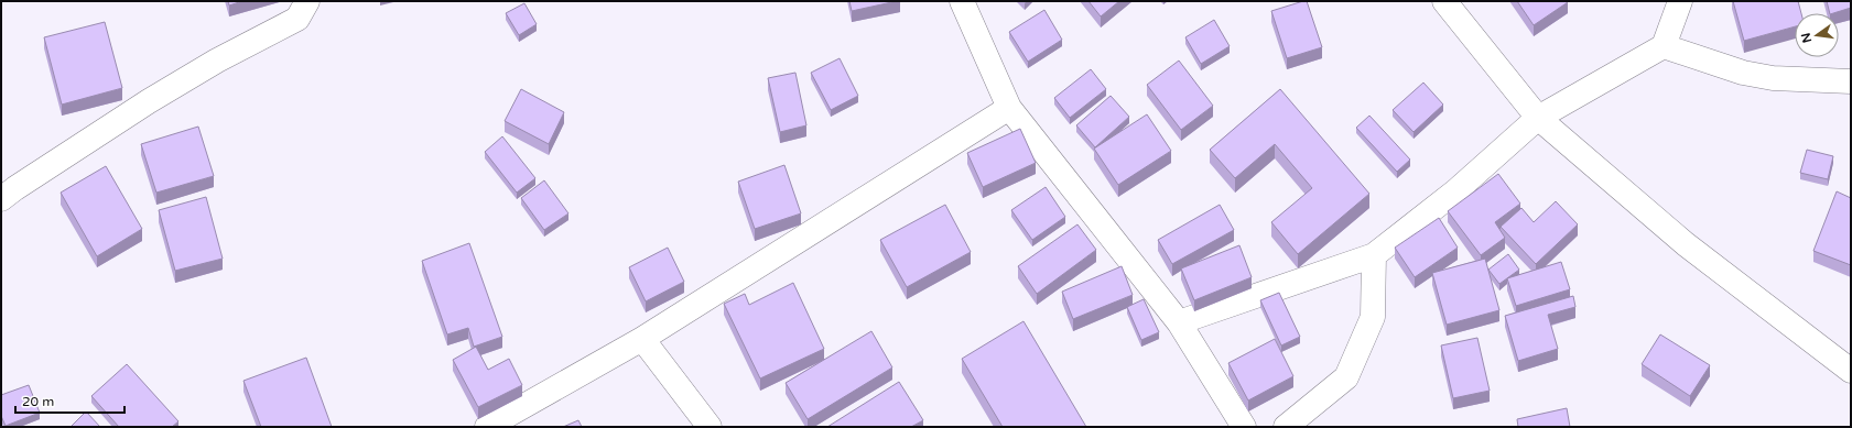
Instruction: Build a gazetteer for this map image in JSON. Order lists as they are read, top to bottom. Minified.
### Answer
{"scale_bar":"20 m","north":"left"}
